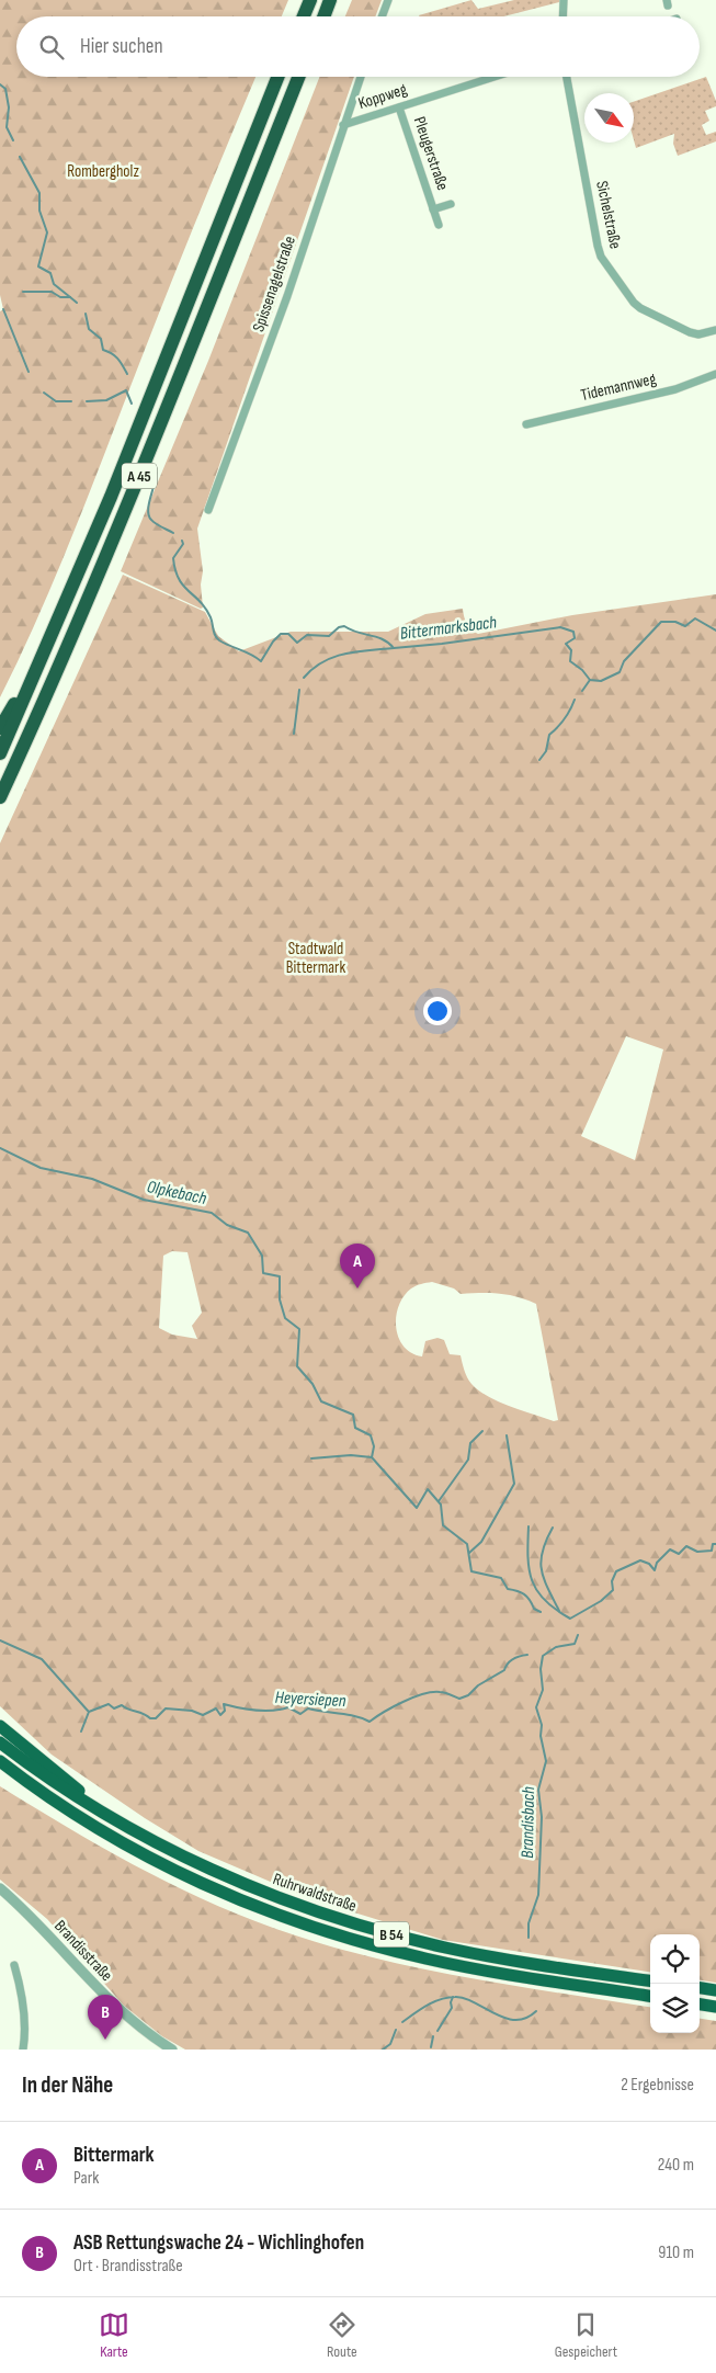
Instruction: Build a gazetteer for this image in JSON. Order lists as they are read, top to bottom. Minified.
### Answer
{"streets":{"highway":["A 45","Ruhrwaldstraße","B 54"],"street":["Koppweg","Pleugerstraße","Sichelstraße","Spissenagelstraße","Tidemannweg","Brandisstraße"]},"crossings":[["Koppweg","Pleugerstraße"],["Koppweg","Spissenagelstraße"]],"water":["Bittermarksbach","Olpkebach","Heyersiepen","Brandisbach"],"parks":["Rombergholz","Stadtwald Bittermark"],"north":"bottom right","page":{"search":"Hier suchen","pins":["A","B"],"heading":["In der Nähe","2 Ergebnisse"],"list":[{"mark":"A","name":"Bittermark","note":"Park","value":"240 m"},{"mark":"B","name":"ASB Rettungswache 24 - Wichlinghofen","note":"Ort · Brandisstraße","value":"910 m"}],"nav":["Karte","Route","Gespeichert"]}}
